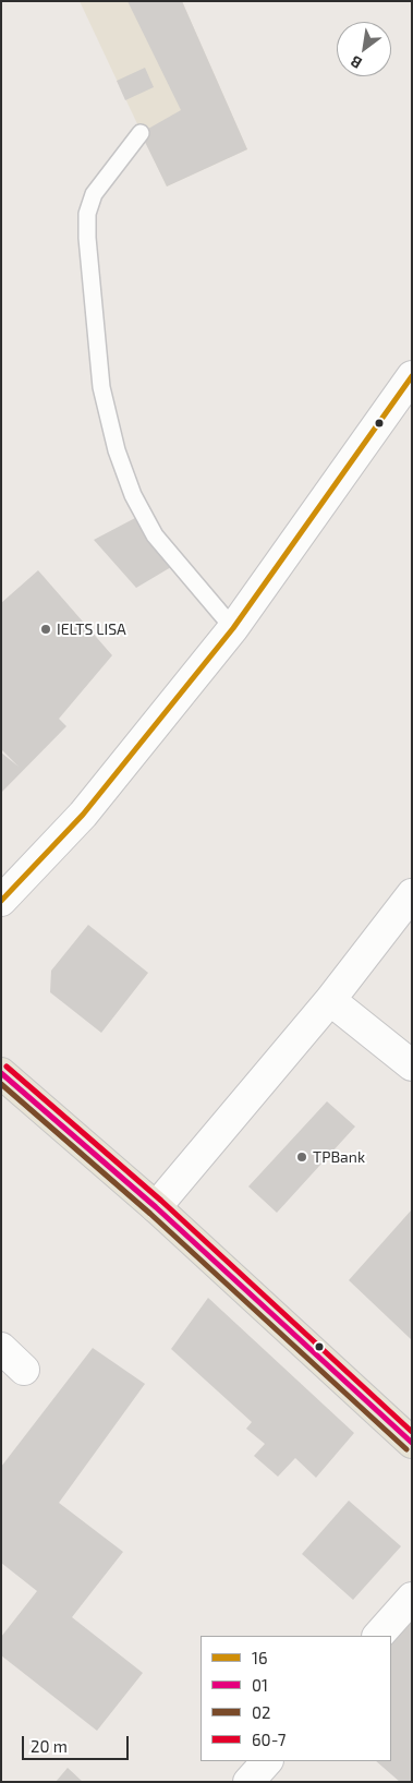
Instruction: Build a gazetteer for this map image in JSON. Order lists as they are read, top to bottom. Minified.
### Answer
{"places":["IELTS LISA","TPBank"],"lines":["transit line 16","transit line 60-7","transit line 01","transit line 02"],"legend":["16","01","02","60-7"],"scale_bar":"20 m","north":"bottom left"}
